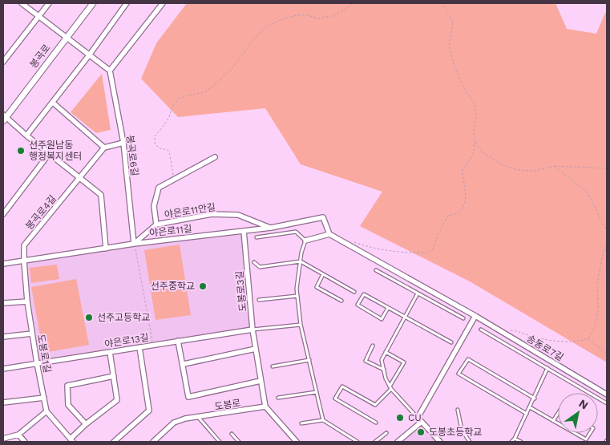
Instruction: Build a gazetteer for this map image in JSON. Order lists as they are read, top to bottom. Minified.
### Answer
{"streets":{"street":["봉곡로","봉곡로6길","야은로11안길","봉곡로4길","야은로11길","도봉로3길","야은로13길","송동로7길","도봉로1길","도봉로"]},"crossings":[["봉곡로6길","야은로11안길"],["봉곡로6길","야은로11길"],["야은로11안길","야은로11길"],["봉곡로4길","야은로11길"],["봉곡로4길","도봉로1길"],["야은로11길","도봉로3길"],["야은로11길","송동로7길"],["야은로11길","도봉로1길"],["도봉로3길","야은로13길"],["도봉로3길","도봉로"],["야은로13길","도봉로1길"]],"places":["선주원남동 행정복지센터","선주중학교","선주고등학교","CU","도봉초등학교"],"north":"top right"}
